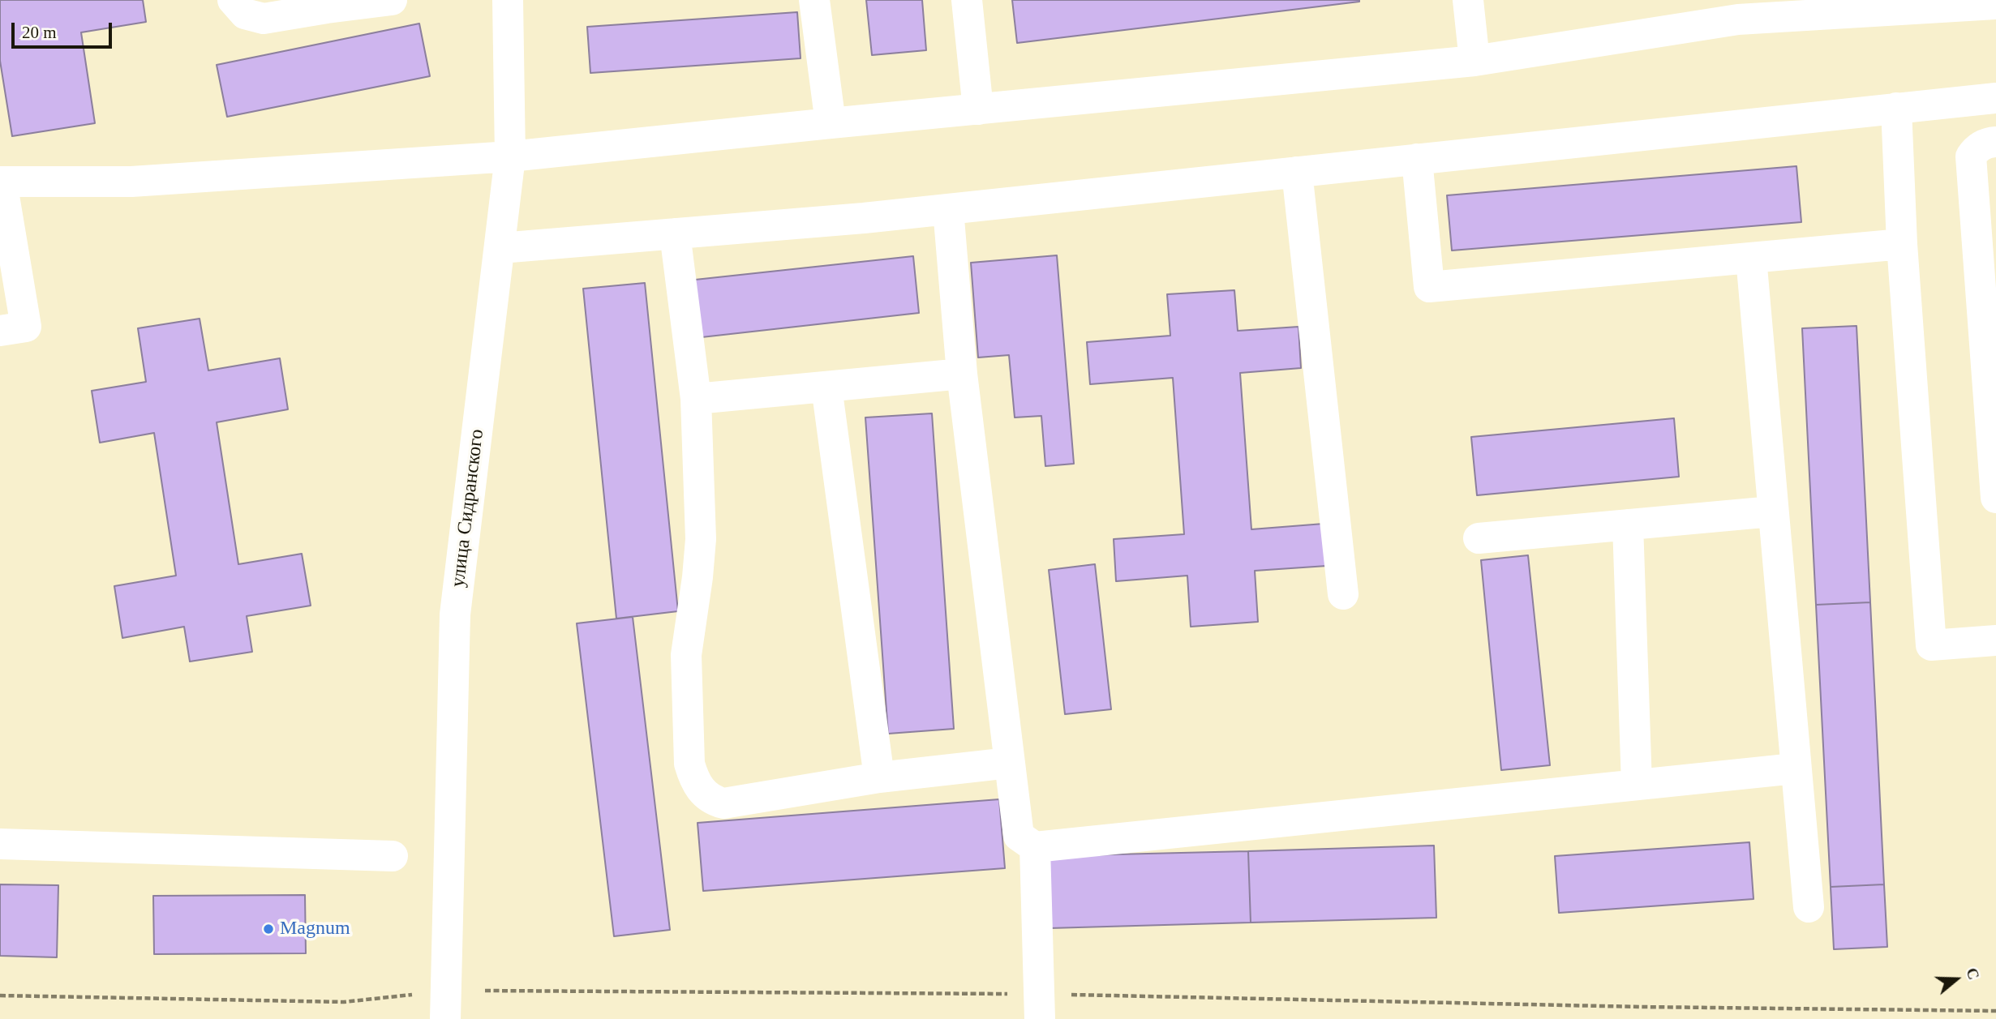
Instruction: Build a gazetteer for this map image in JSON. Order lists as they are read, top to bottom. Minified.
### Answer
{"streets":{"street":["улица Сидранского"]},"places":["Magnum"],"scale_bar":"20 m","north":"right"}
